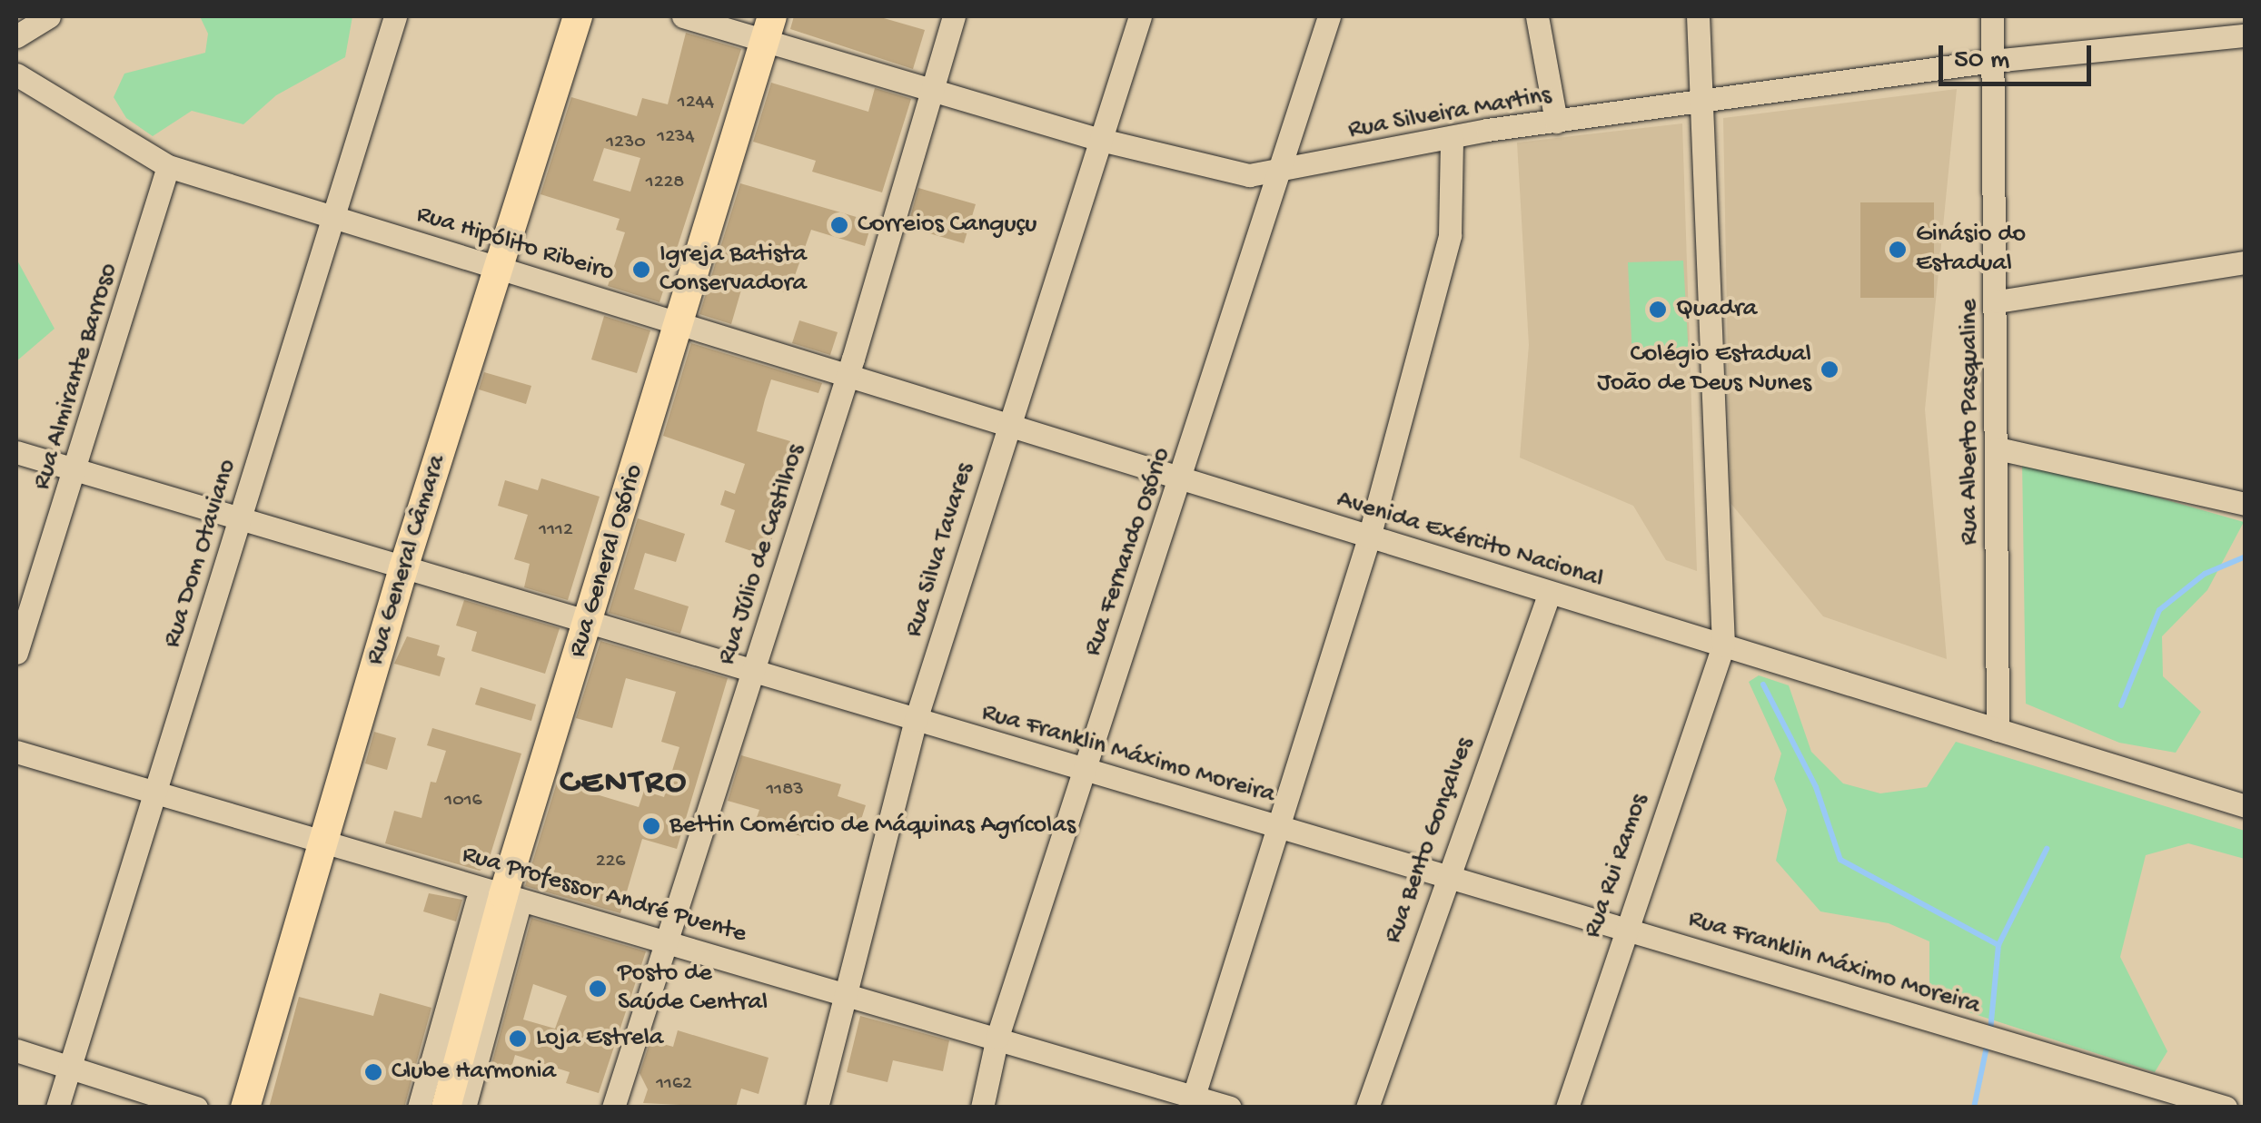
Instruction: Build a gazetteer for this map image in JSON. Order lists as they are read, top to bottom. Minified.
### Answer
{"streets":{"main road":["Rua General Câmara","Rua General Osório"],"street":["Rua Silveira Martins","Rua Hipólito Ribeiro","Rua Almirante Barroso","Rua Alberto Pasqualine","Avenida Exército Nacional","Rua Silva Tavares","Rua Fernando Osório","Rua Dom Otaviano","Rua Júlio de Castilhos","Rua Franklin Máximo Moreira","Rua Bento Gonçalves","Rua Rui Ramos","Rua Professor André Puente"]},"crossings":[["Rua Silveira Martins","Rua Alberto Pasqualine"],["Rua Silveira Martins","Rua Silva Tavares"],["Rua Silveira Martins","Rua Fernando Osório"],["Rua Silveira Martins","Rua Júlio de Castilhos"],["Rua Silveira Martins","Rua General Osório"],["Rua Hipólito Ribeiro","Rua Almirante Barroso"],["Rua Hipólito Ribeiro","Avenida Exército Nacional"],["Rua Hipólito Ribeiro","Rua Dom Otaviano"],["Rua Hipólito Ribeiro","Rua General Câmara"],["Rua Hipólito Ribeiro","Rua General Osório"],["Rua Almirante Barroso","Rua Franklin Máximo Moreira"],["Rua Alberto Pasqualine","Avenida Exército Nacional"],["Avenida Exército Nacional","Rua Silva Tavares"],["Avenida Exército Nacional","Rua Fernando Osório"],["Avenida Exército Nacional","Rua Júlio de Castilhos"],["Avenida Exército Nacional","Rua General Osório"],["Avenida Exército Nacional","Rua Bento Gonçalves"],["Avenida Exército Nacional","Rua Rui Ramos"],["Rua Silva Tavares","Rua Franklin Máximo Moreira"],["Rua Silva Tavares","Rua Professor André Puente"],["Rua Fernando Osório","Rua Franklin Máximo Moreira"],["Rua Fernando Osório","Rua Professor André Puente"],["Rua Dom Otaviano","Rua Franklin Máximo Moreira"],["Rua Dom Otaviano","Rua Professor André Puente"],["Rua Júlio de Castilhos","Rua Franklin Máximo Moreira"],["Rua Júlio de Castilhos","Rua Professor André Puente"],["Rua General Câmara","Rua Franklin Máximo Moreira"],["Rua General Câmara","Rua Professor André Puente"],["Rua General Osório","Rua Franklin Máximo Moreira"],["Rua General Osório","Rua Professor André Puente"],["Rua Franklin Máximo Moreira","Rua Bento Gonçalves"],["Rua Franklin Máximo Moreira","Rua Rui Ramos"]],"districts":["CENTRO"],"places":["Correios Canguçu","Ginásio do Estadual","Igreja Batista Conservadora","Quadra","Colégio Estadual João de Deus Nunes","Bettin Comércio de Máquinas Agrícolas","Posto de Saúde Central","Loja Estrela","Clube Harmonia"],"house_numbers":["1244","1234","1230","1228","1112","1183","1016","226","1162"],"scale_bar":"50 m"}
